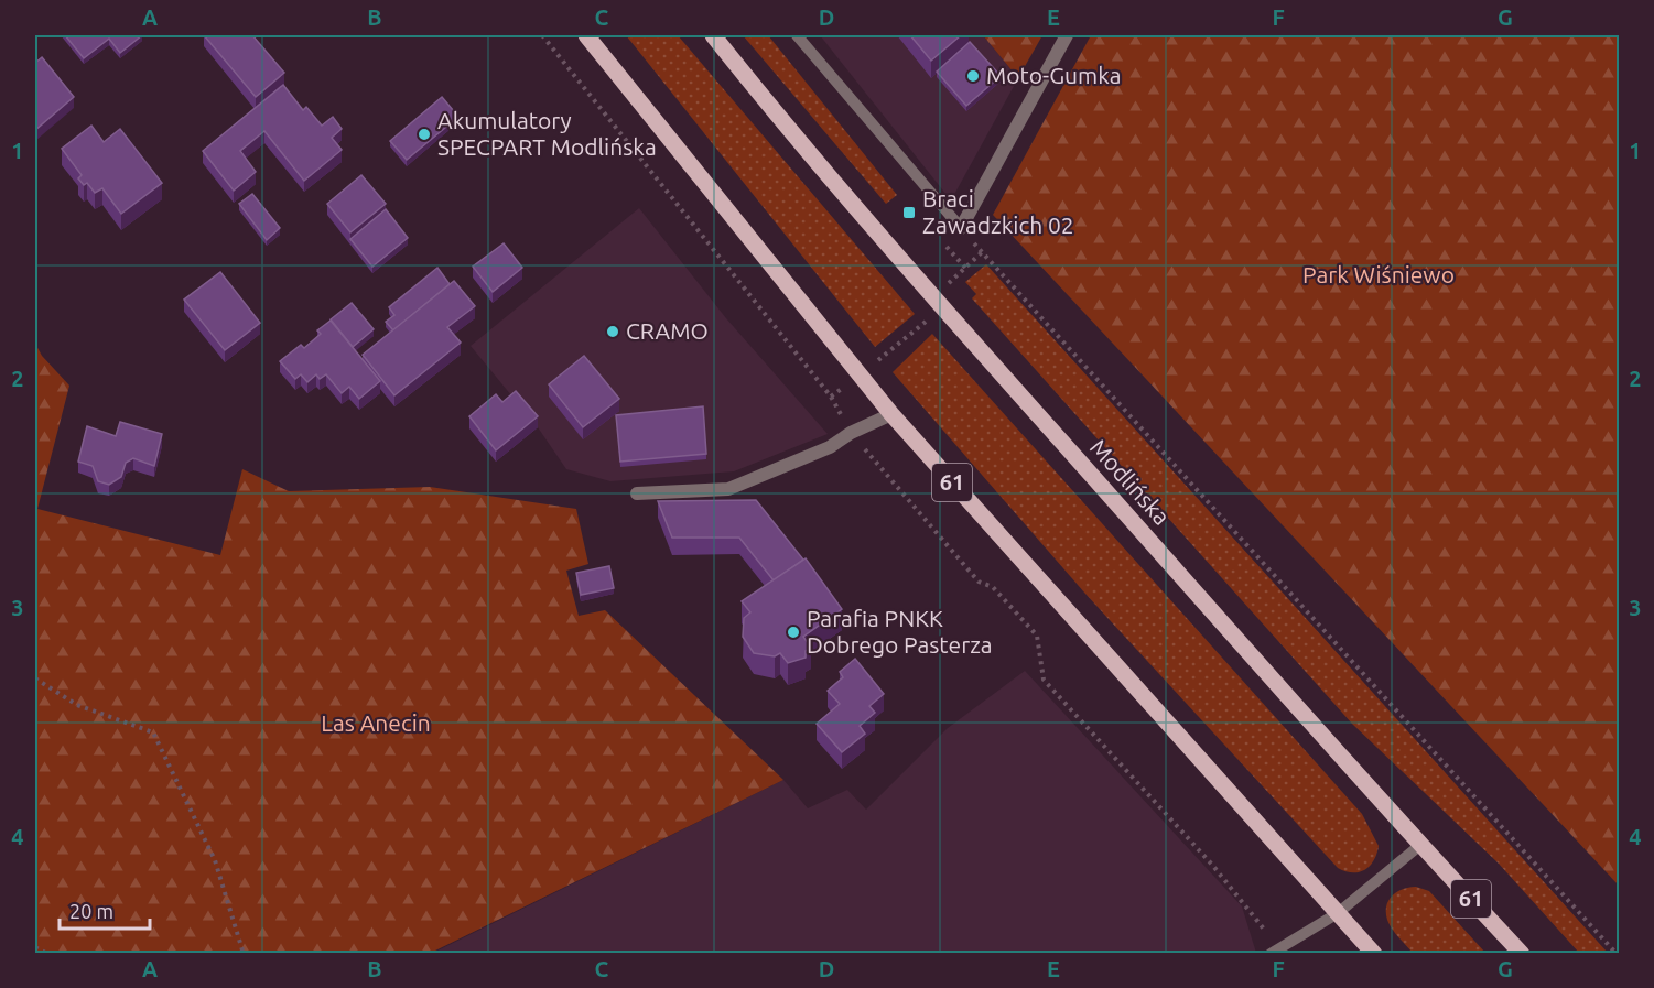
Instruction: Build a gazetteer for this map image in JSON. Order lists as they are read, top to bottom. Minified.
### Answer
{"streets":{"main road":["61","Modlińska"]},"parks":["Park Wiśniewo","Las Anecin"],"places":{"other":["Moto-Gumka","Akumulatory SPECPART Modlińska","CRAMO","Parafia PNKK Dobrego Pasterza"],"transit":["Braci Zawadzkich 02"]},"scale_bar":"20 m","grid":{"columns":["A","B","C","D","E","F","G"],"rows":["1","2","3","4"]}}
